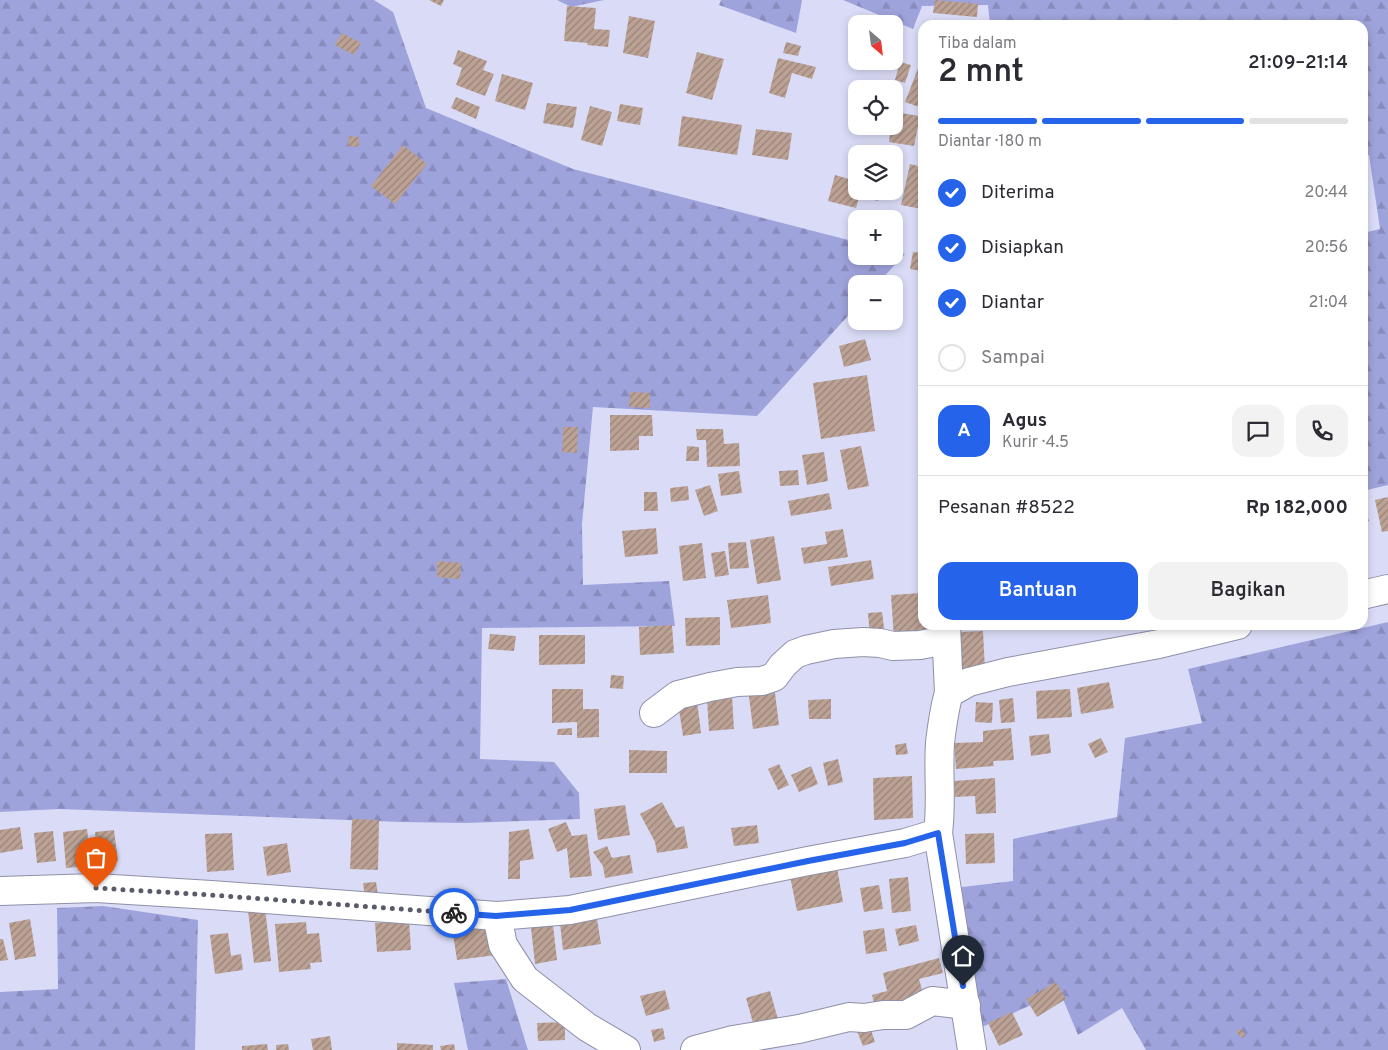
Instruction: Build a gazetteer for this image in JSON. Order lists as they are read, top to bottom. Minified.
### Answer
{"north":"bottom right","page":{"map_buttons":["+","−"],"heading":["2 mnt","Tiba dalam","21:09–21:14"],"panel":["Agus","Kurir · 4.5","Pesanan #8522","Rp 182,000"],"bar":"Diantar · 180 m","list":[["Diterima","20:44"],["Disiapkan","20:56"],["Diantar","21:04"],"Sampai"],"round":"A","buttons":["Bantuan","Bagikan"]}}
